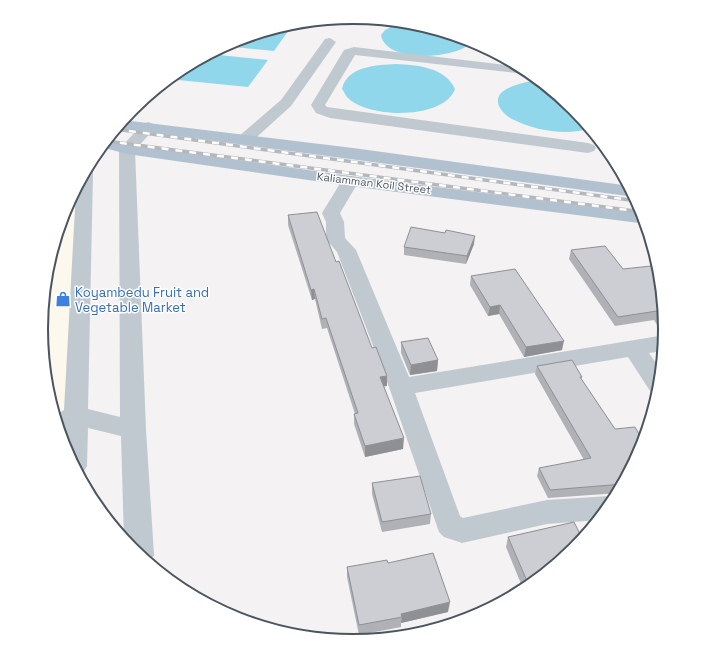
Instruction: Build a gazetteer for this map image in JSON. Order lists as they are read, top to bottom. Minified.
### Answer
{"streets":{"main road":["Kaliamman Koil Street"]},"places":{"shop":["Koyambedu Fruit and Vegetable Market"]}}
